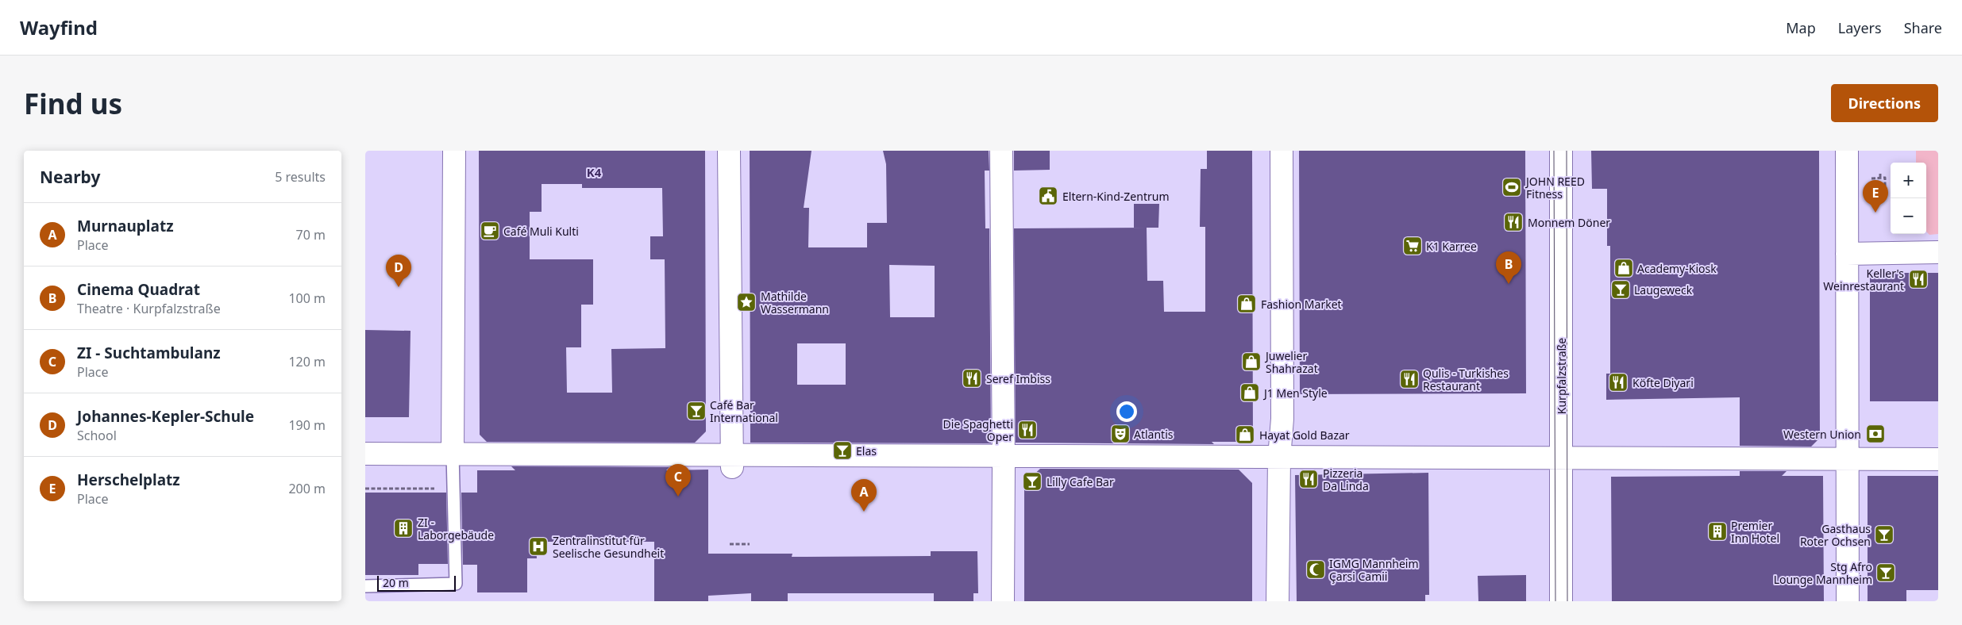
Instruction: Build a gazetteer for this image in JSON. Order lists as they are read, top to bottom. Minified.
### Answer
{"streets":{"street":["Kurpfalzstraße"]},"districts":["K4"],"places":{"sports":["JOHN REED Fitness"],"public building":["Eltern-Kind-Zentrum"],"restaurant":["Monnem Döner","Keller's Weinrestaurant","Seref Imbiss","Qulis - Turkishes Restaurant","Köfte Diyari","Die Spaghetti Oper","Pizzeria Da Linda"],"cafe":["Café Muli Kulti"],"supermarket":["K1 Karree"],"shop":["Academy-Kiosk","Fashion Market","Juwelier Shahrazat","J1 Men Style","Hayat Gold Bazar"],"bar":["Laugeweck","Café Bar International","Elas","Lilly Cafe Bar","Gasthaus Roter Ochsen","Stg Afro Lounge Mannheim"],"place":["Mathilde Wassermann"],"theatre":["Atlantis"],"bank":["Western Union"],"building":["ZI - Laborgebäude","Premier Inn Hotel"],"hospital":["Zentralinstitut für Seelische Gesundheit"],"mosque":["IGMG Mannheim Çarsi Camii"]},"scale_bar":"20 m","page":{"header":"Wayfind","nav":["Map","Layers","Share"],"buttons":"Directions","title":"Find us","heading":["Nearby","5 results"],"map_buttons":["+","−"],"pins":["E","B","D","C","A"],"list":[{"mark":"A","name":"Murnauplatz","note":"Place","value":"70 m"},{"mark":"B","name":"Cinema Quadrat","note":"Theatre · Kurpfalzstraße","value":"100 m"},{"mark":"C","name":"ZI - Suchtambulanz","note":"Place","value":"120 m"},{"mark":"D","name":"Johannes-Kepler-Schule","note":"School","value":"190 m"},{"mark":"E","name":"Herschelplatz","note":"Place","value":"200 m"}],"scale":"20 m"}}
